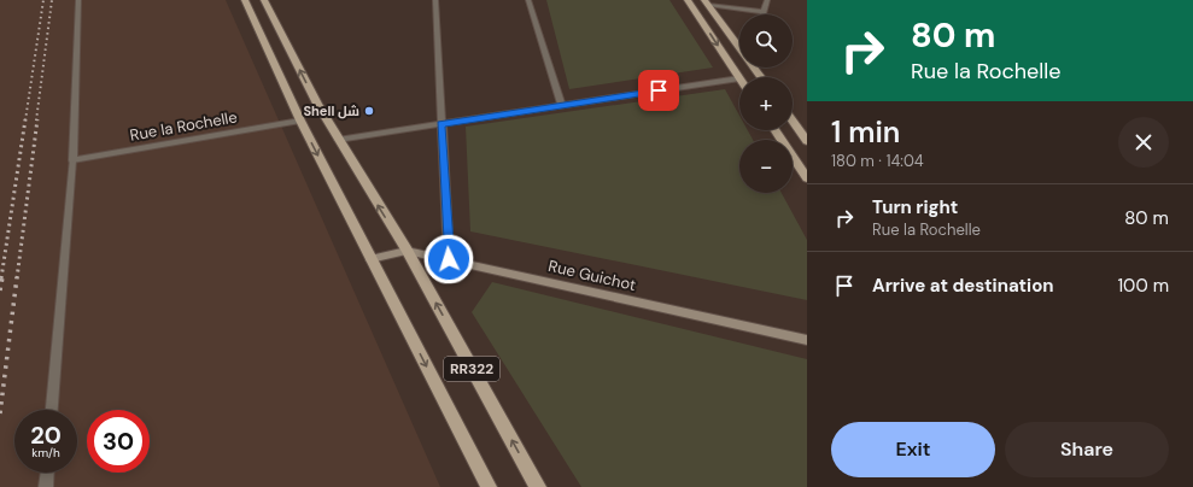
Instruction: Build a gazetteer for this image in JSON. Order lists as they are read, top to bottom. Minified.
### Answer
{"streets":{"main road":["RR322"],"street":["Rue la Rochelle","Rue Guichot"]},"crossings":[["Rue la Rochelle","RR322"],["Rue Guichot","RR322"]],"places":["Shell شل"],"page":{"turn":["80 m","Rue la Rochelle"],"map_buttons":["+","−"],"heading":["1 min","180 m · 14:04"],"list":[{"name":"Turn right","note":"Rue la Rochelle","value":"80 m"},{"name":"Arrive at destination","value":"100 m"}],"speed":"20 km/h","limit":"30","buttons":["Exit","Share"]}}
